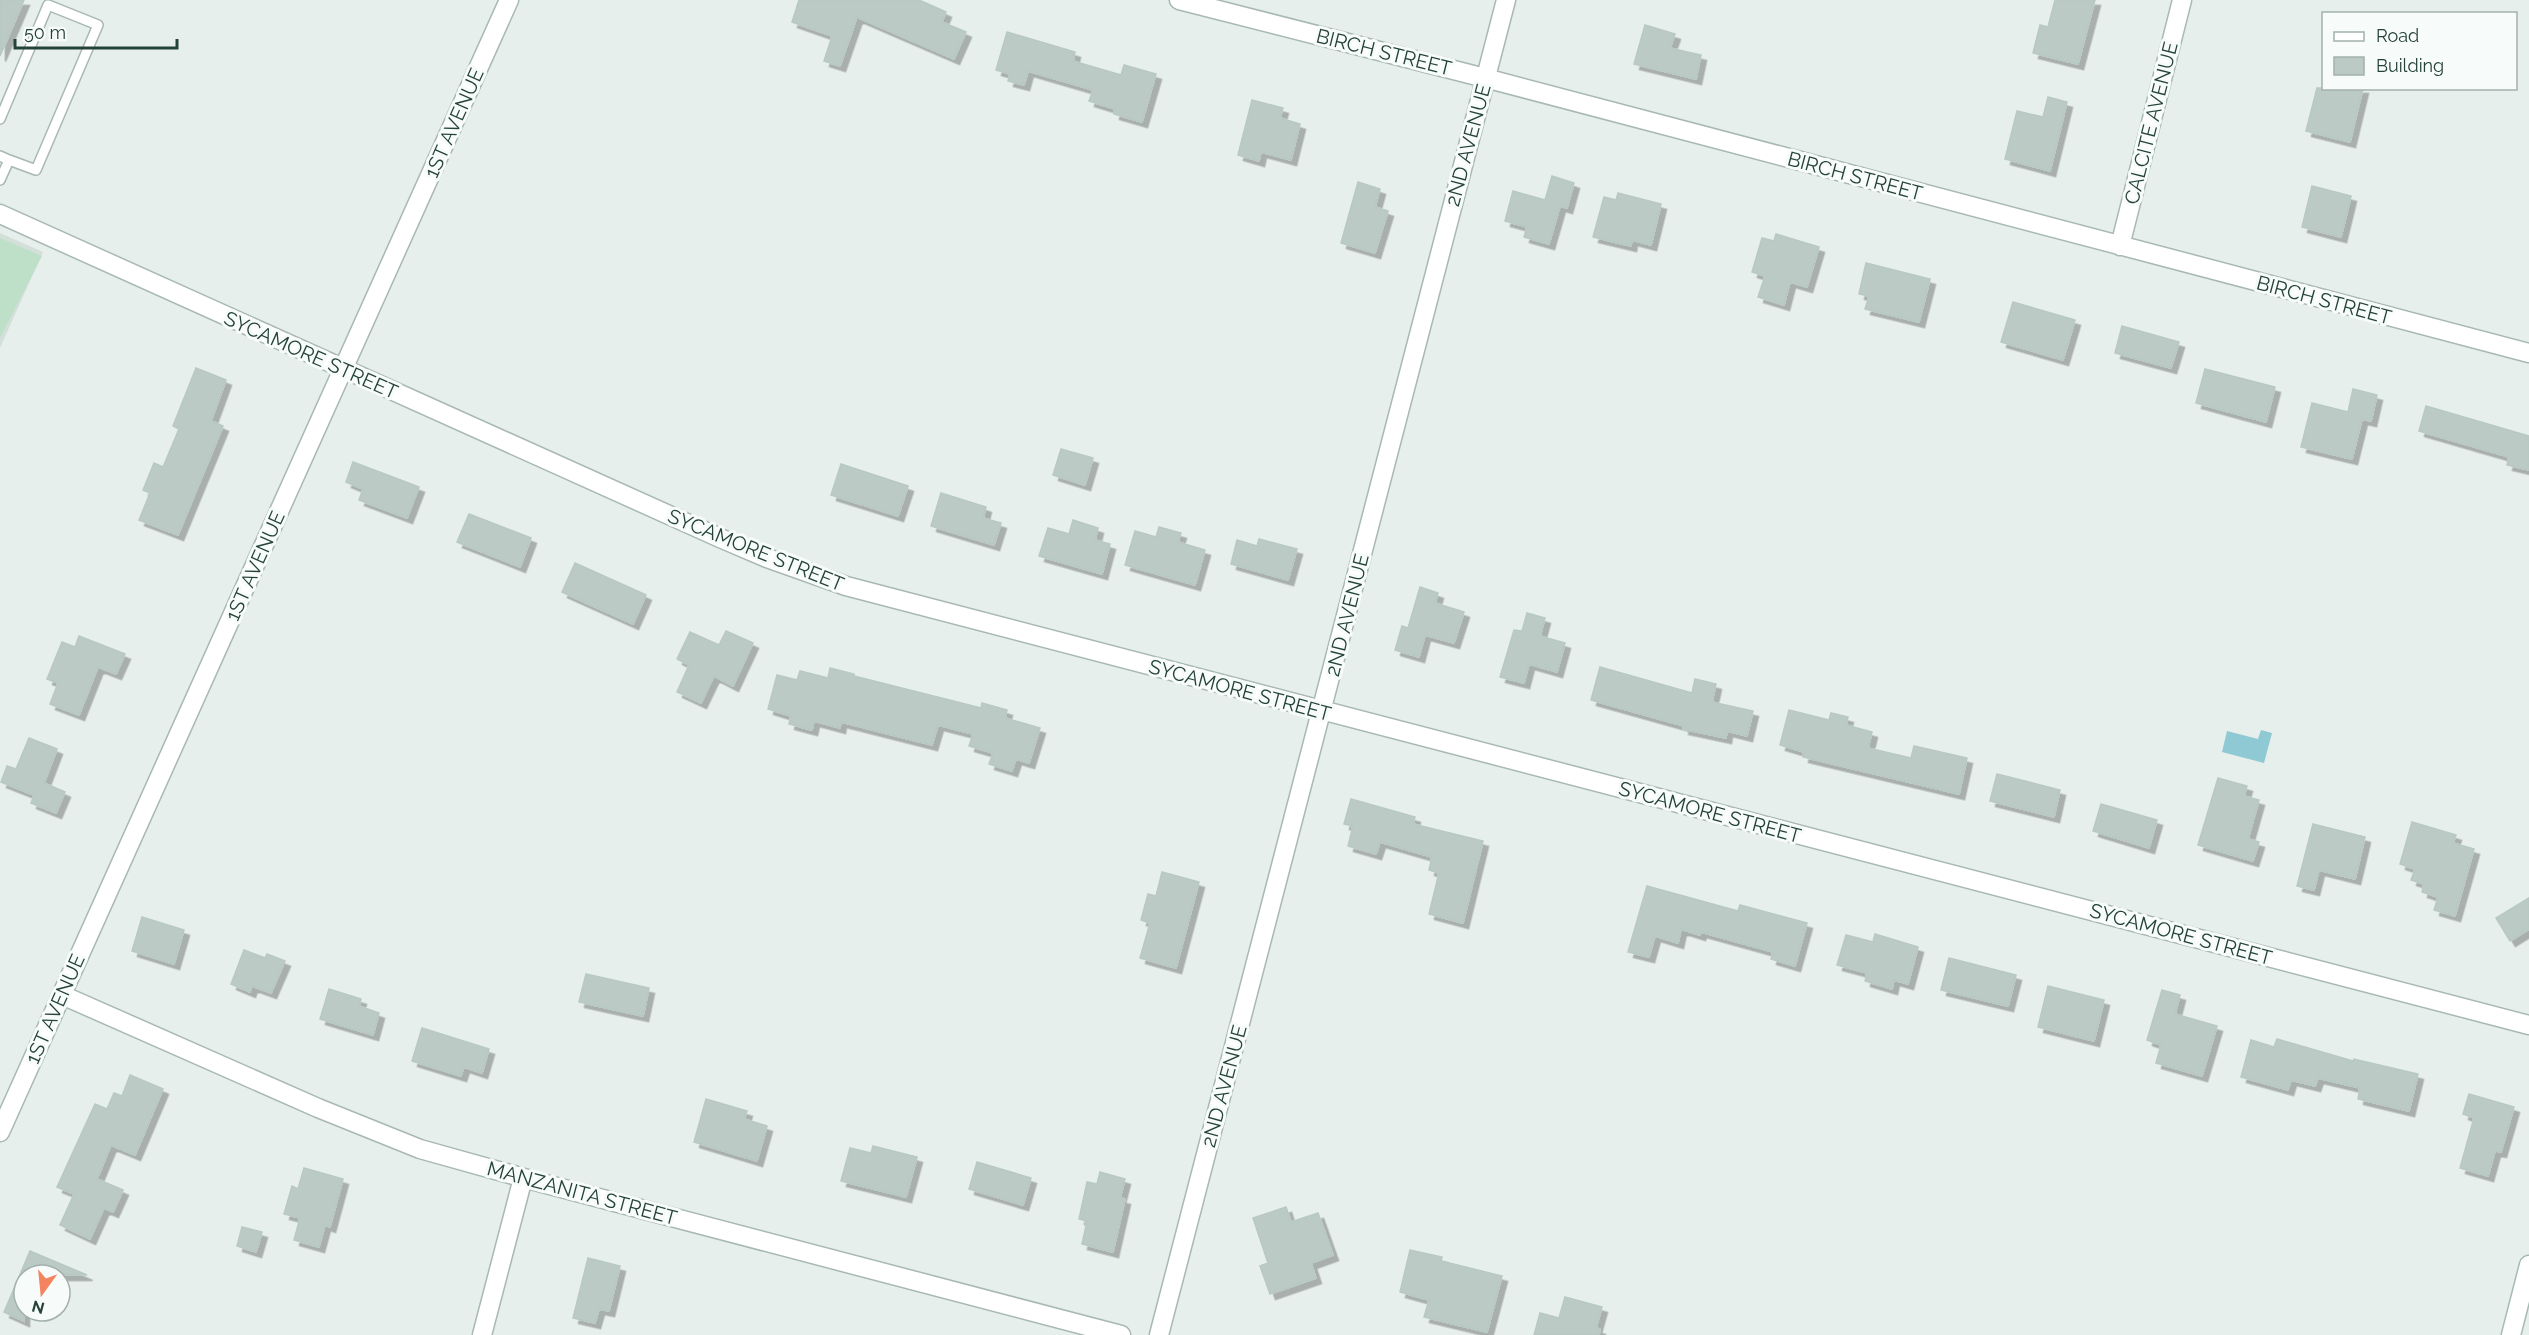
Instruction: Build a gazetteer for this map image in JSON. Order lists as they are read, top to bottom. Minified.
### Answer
{"streets":{"street":["BIRCH STREET","1ST AVENUE","CALCITE AVENUE","2ND AVENUE","SYCAMORE STREET","MANZANITA STREET"]},"crossings":[["BIRCH STREET","CALCITE AVENUE"],["BIRCH STREET","2ND AVENUE"],["1ST AVENUE","SYCAMORE STREET"],["1ST AVENUE","MANZANITA STREET"],["2ND AVENUE","SYCAMORE STREET"]],"legend":["Road","Building"],"scale_bar":"50 m","north":"bottom"}
